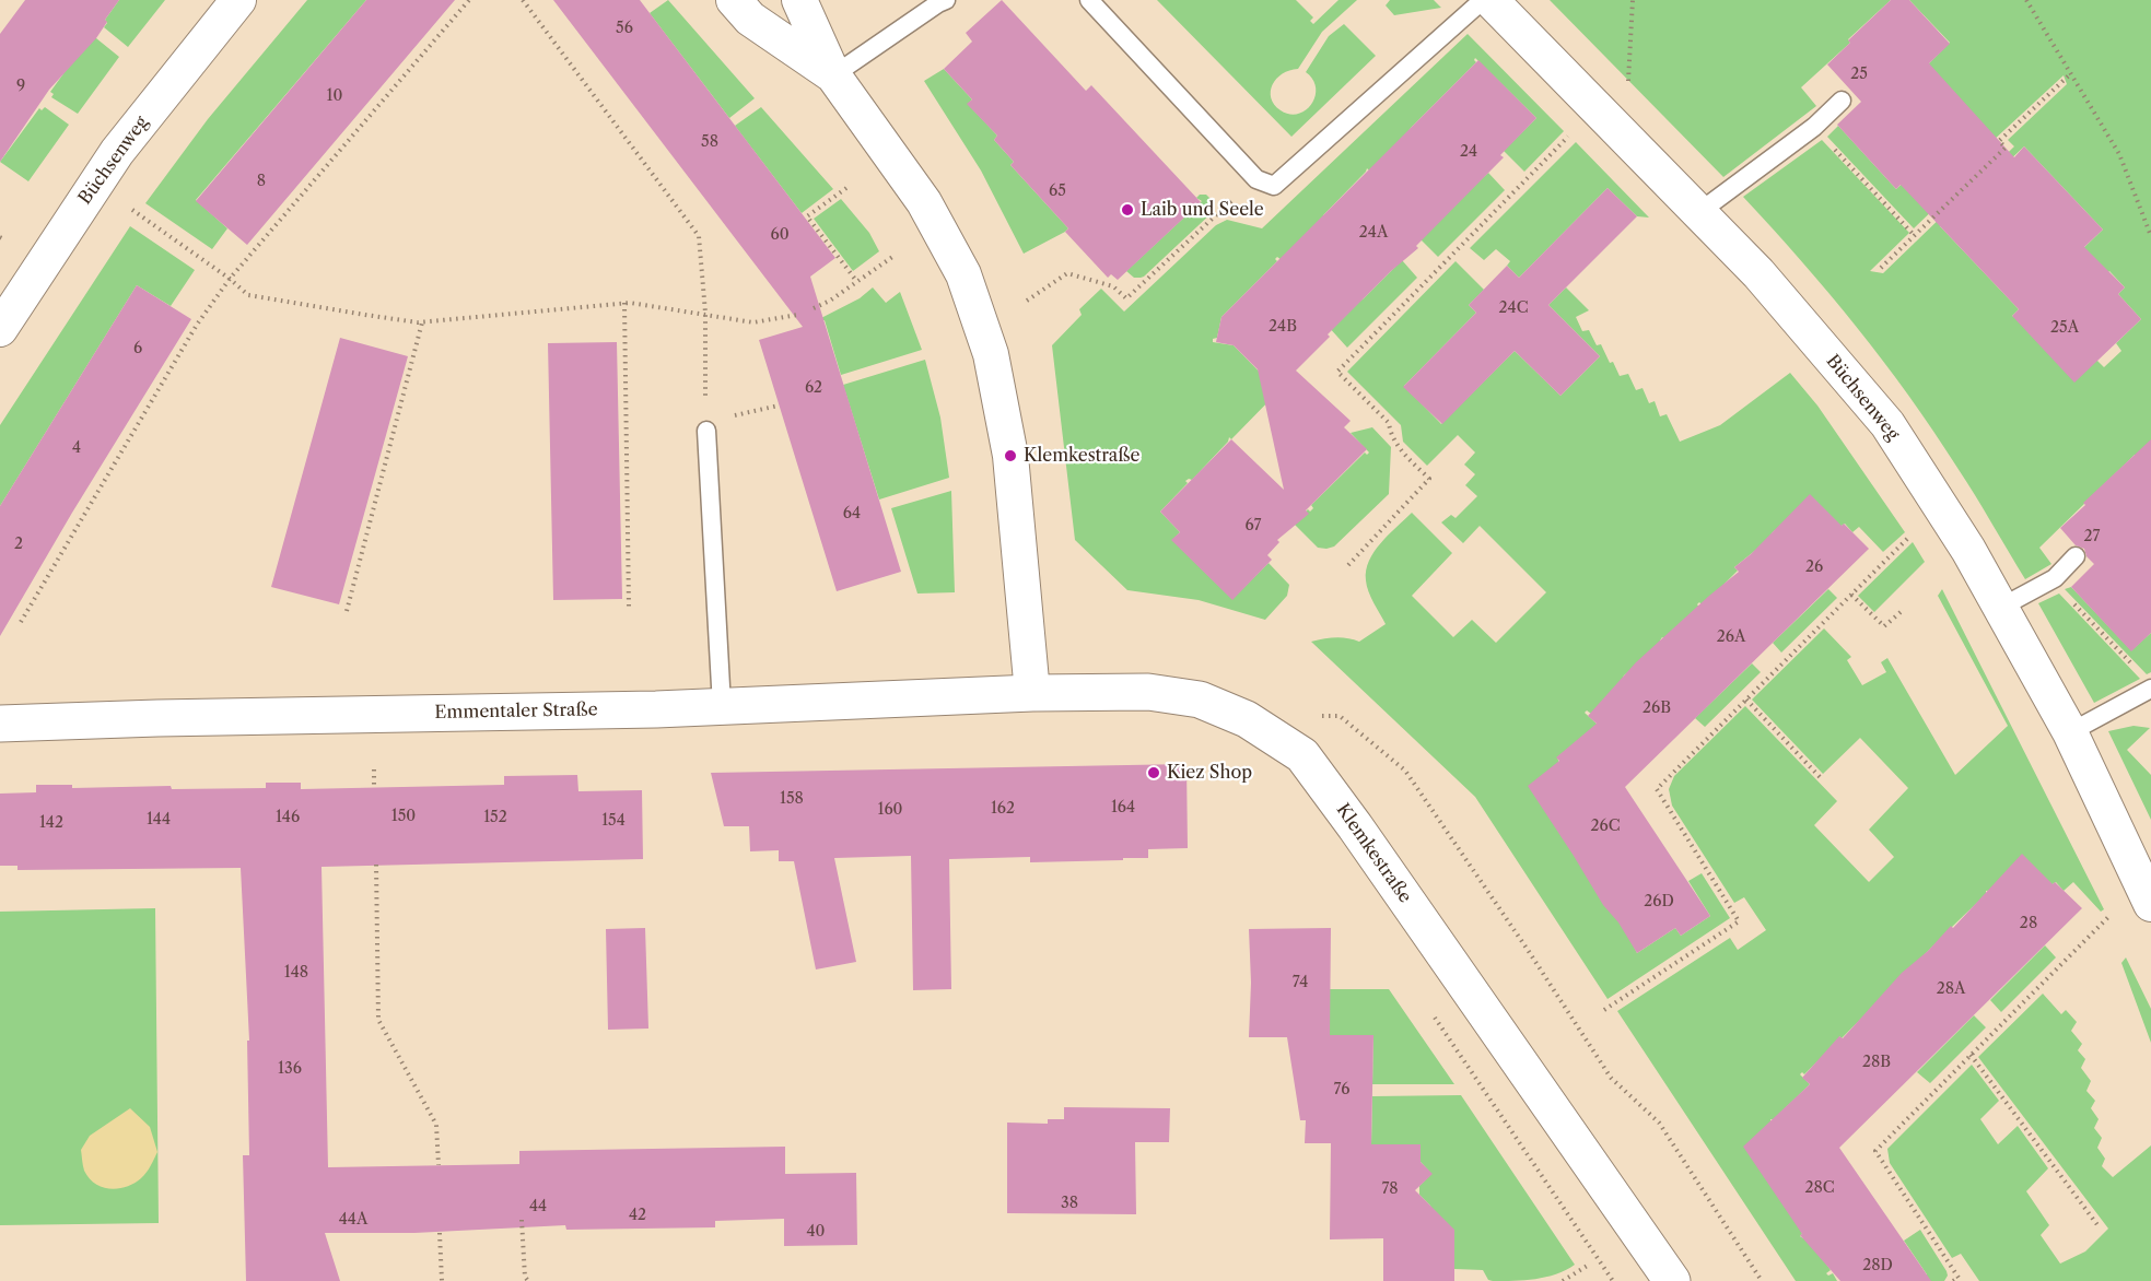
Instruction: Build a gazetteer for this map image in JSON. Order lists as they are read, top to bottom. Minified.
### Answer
{"streets":{"street":["Büchsenweg","Emmentaler Straße","Klemkestraße"]},"crossings":[["Emmentaler Straße","Klemkestraße"]],"places":["Laib und Seele","Klemkestraße","Kiez Shop"],"house_numbers":["56","25","9","10","58","24","8","65","24A","60","24C","24B","25A","6","62","4","64","67","27","2","26","26A","26B","158","164","162","160","150","146","152","144","154","142","26C","26D","28","148","74","28A","28B","136","76","28C","78","38","44","42","44A","40","28D"]}
